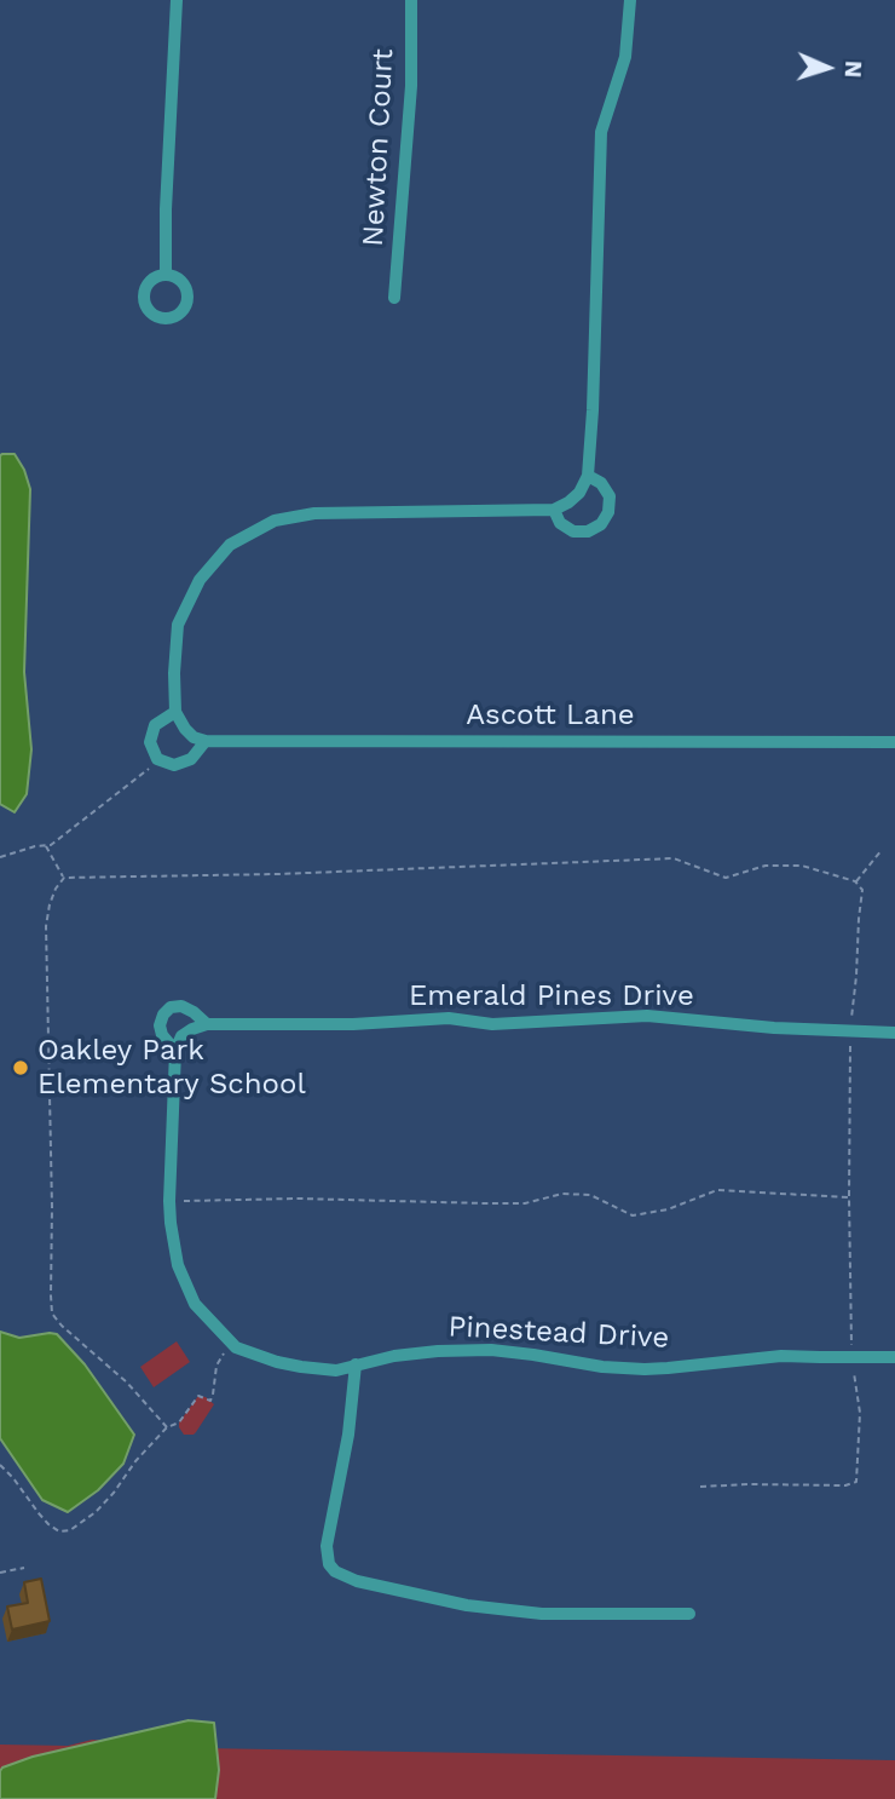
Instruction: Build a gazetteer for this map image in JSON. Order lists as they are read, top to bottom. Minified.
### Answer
{"streets":{"street":["Newton Court","Ascott Lane","Emerald Pines Drive","Pinestead Drive"]},"crossings":[["Emerald Pines Drive","Pinestead Drive"]],"places":["Oakley Park Elementary School"],"north":"right"}
